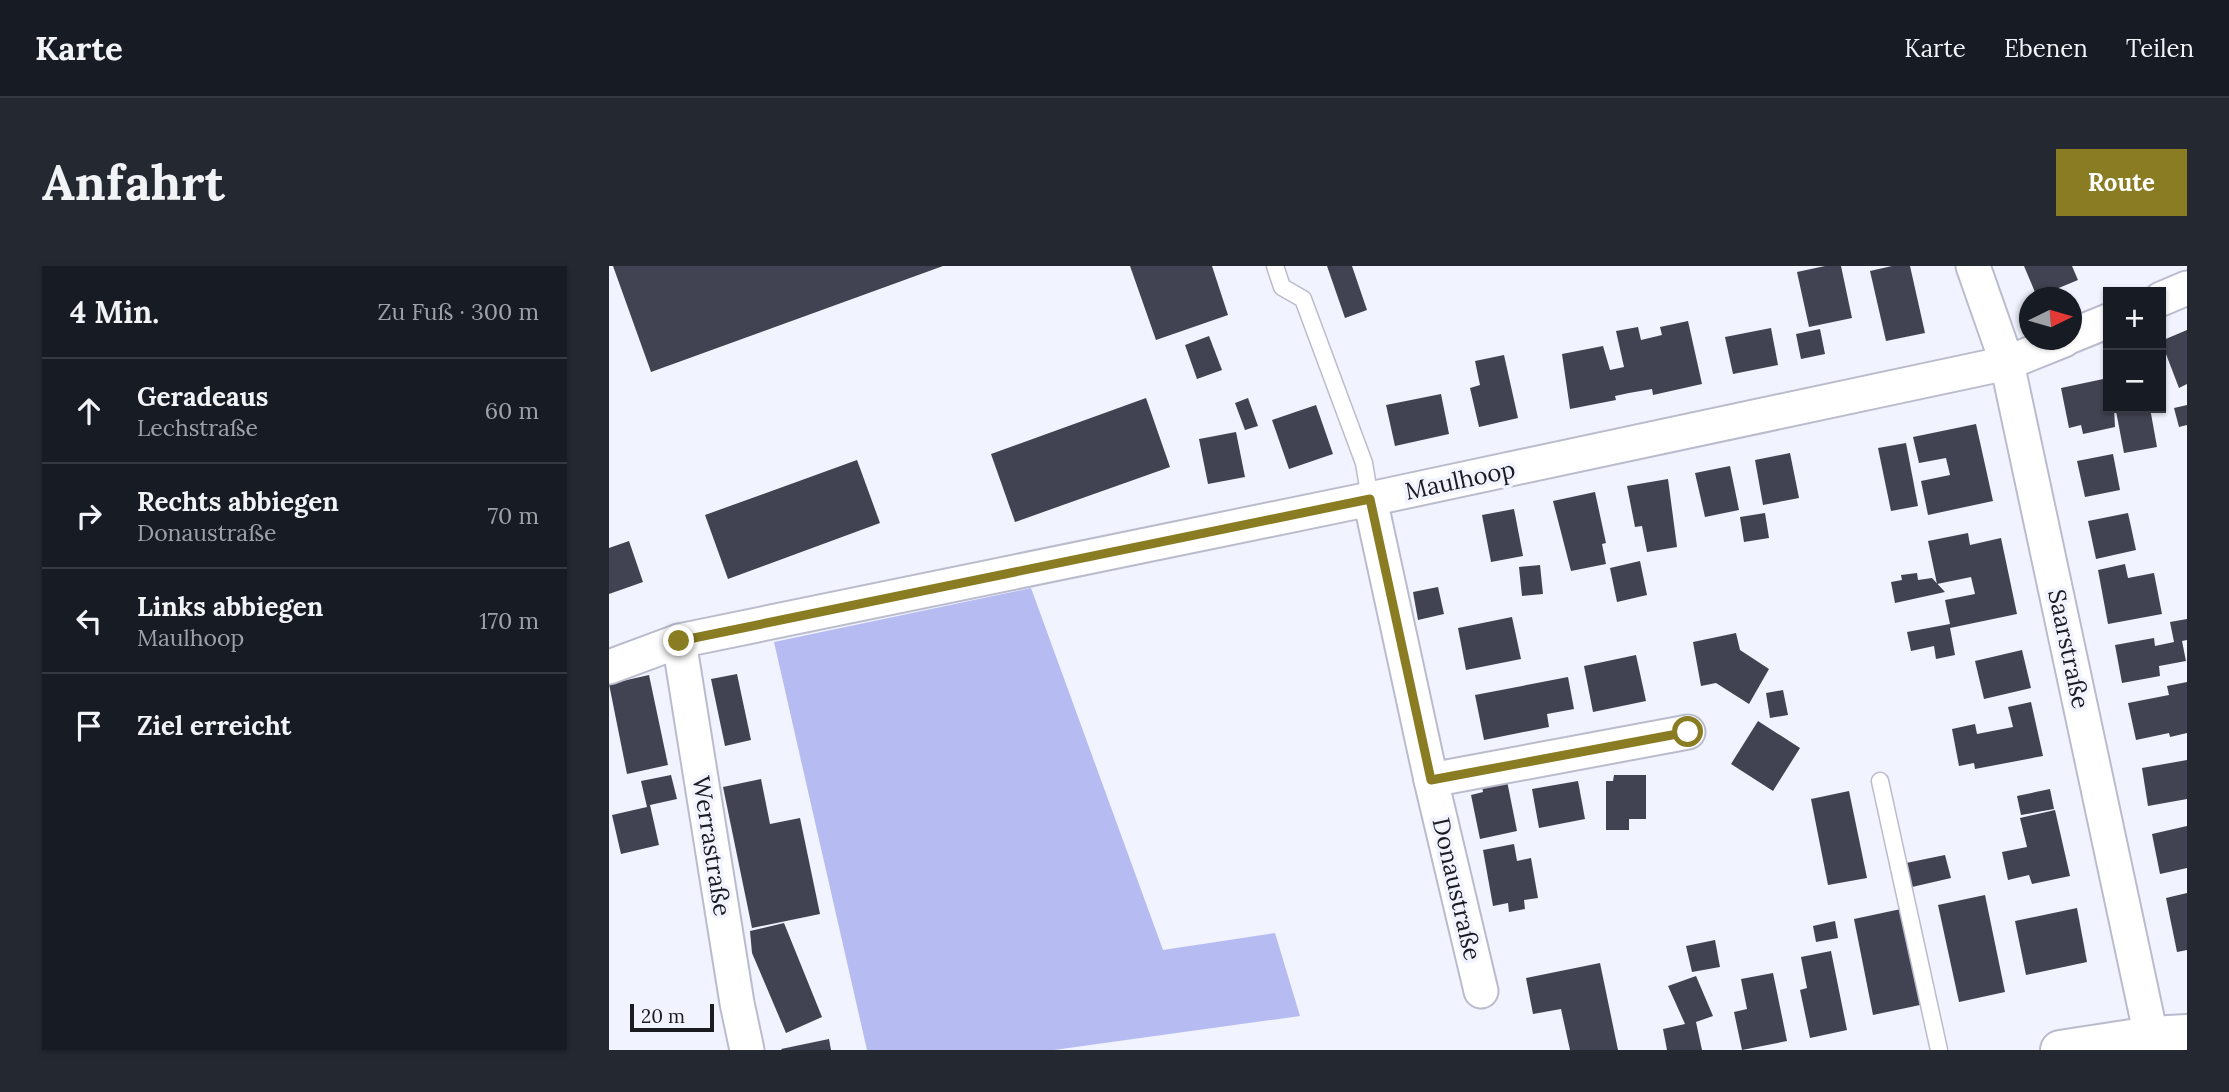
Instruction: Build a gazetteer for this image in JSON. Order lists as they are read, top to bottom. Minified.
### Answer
{"streets":{"street":["Maulhoop","Saarstraße","Werrastraße","Donaustraße"]},"crossings":[["Maulhoop","Saarstraße"],["Maulhoop","Werrastraße"],["Maulhoop","Donaustraße"]],"scale_bar":"20 m","north":"right","page":{"header":"Karte","nav":["Karte","Ebenen","Teilen"],"buttons":"Route","title":"Anfahrt","heading":["4 Min.","Zu Fuß · 300 m"],"map_buttons":["+","−"],"list":[["Geradeaus","Lechstraße","60 m"],["Rechts abbiegen","Donaustraße","70 m"],["Links abbiegen","Maulhoop","170 m"],"Ziel erreicht"],"scale":"20 m"}}
